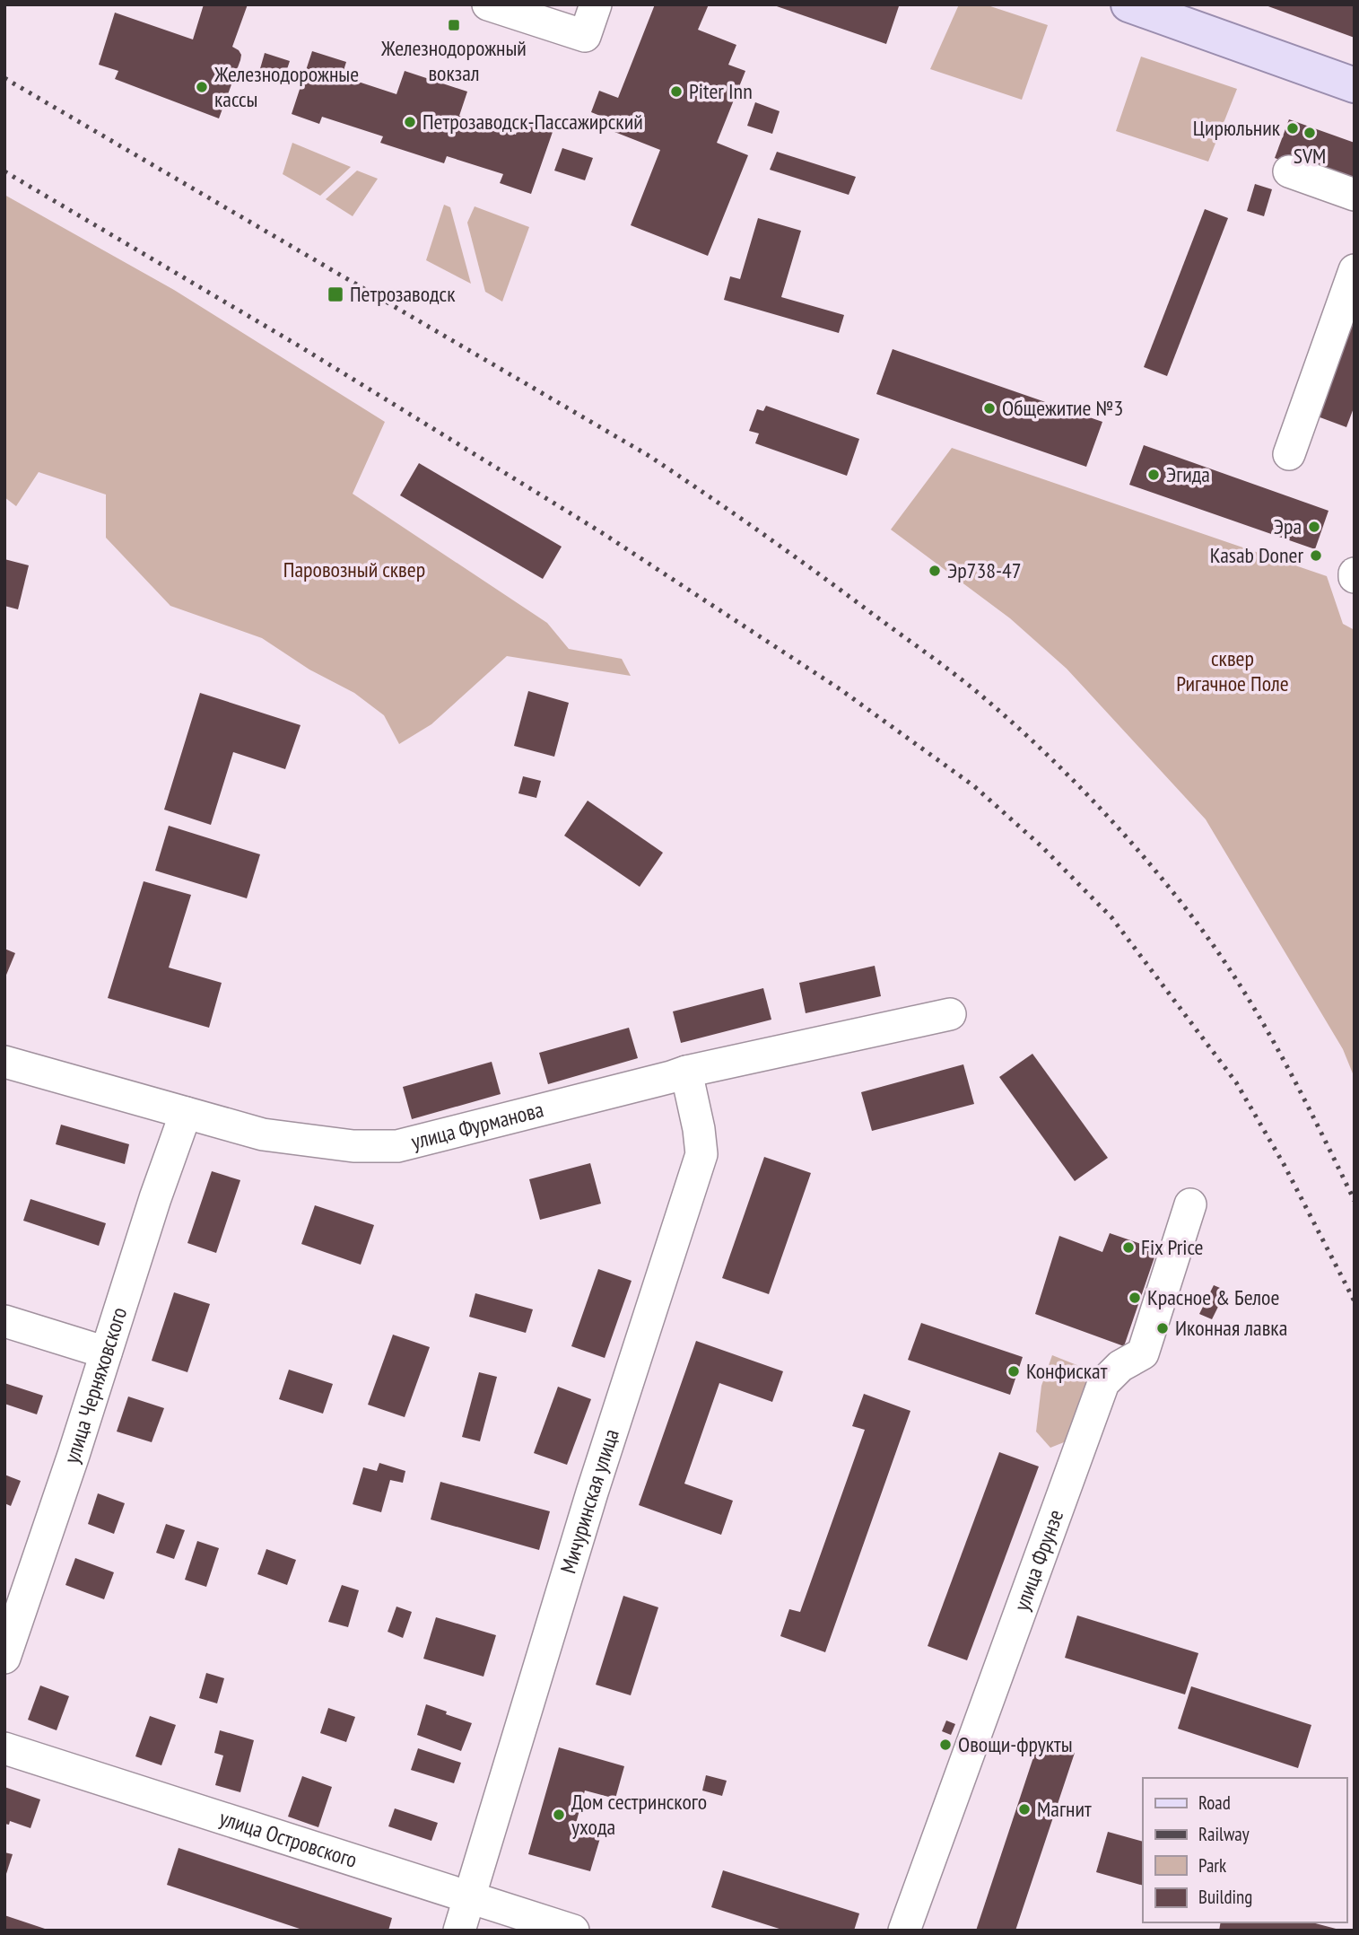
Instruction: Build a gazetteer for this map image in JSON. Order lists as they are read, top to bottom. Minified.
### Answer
{"streets":{"street":["улица Фурманова","улица Черняховского","Мичуринская улица","улица Фрунзе","улица Островского"]},"crossings":[["улица Фурманова","улица Черняховского"],["улица Фурманова","Мичуринская улица"],["Мичуринская улица","улица Островского"]],"parks":["Паровозный сквер","сквер Ригачное Поле"],"places":{"transit":["Железнодорожный вокзал","Петрозаводск"],"other":["Железнодорожные кассы","Piter Inn","Петрозаводск-Пассажирский","Цирюльник","SVM","Общежитие №3","Эгида","Эра","Kasab Doner","Эр738-47","Fix Price","Красное & Белое","Иконная лавка","Конфискат","Овощи-фрукты","Магнит","Дом сестринского ухода"]},"legend":["Road","Railway","Park","Building"]}
